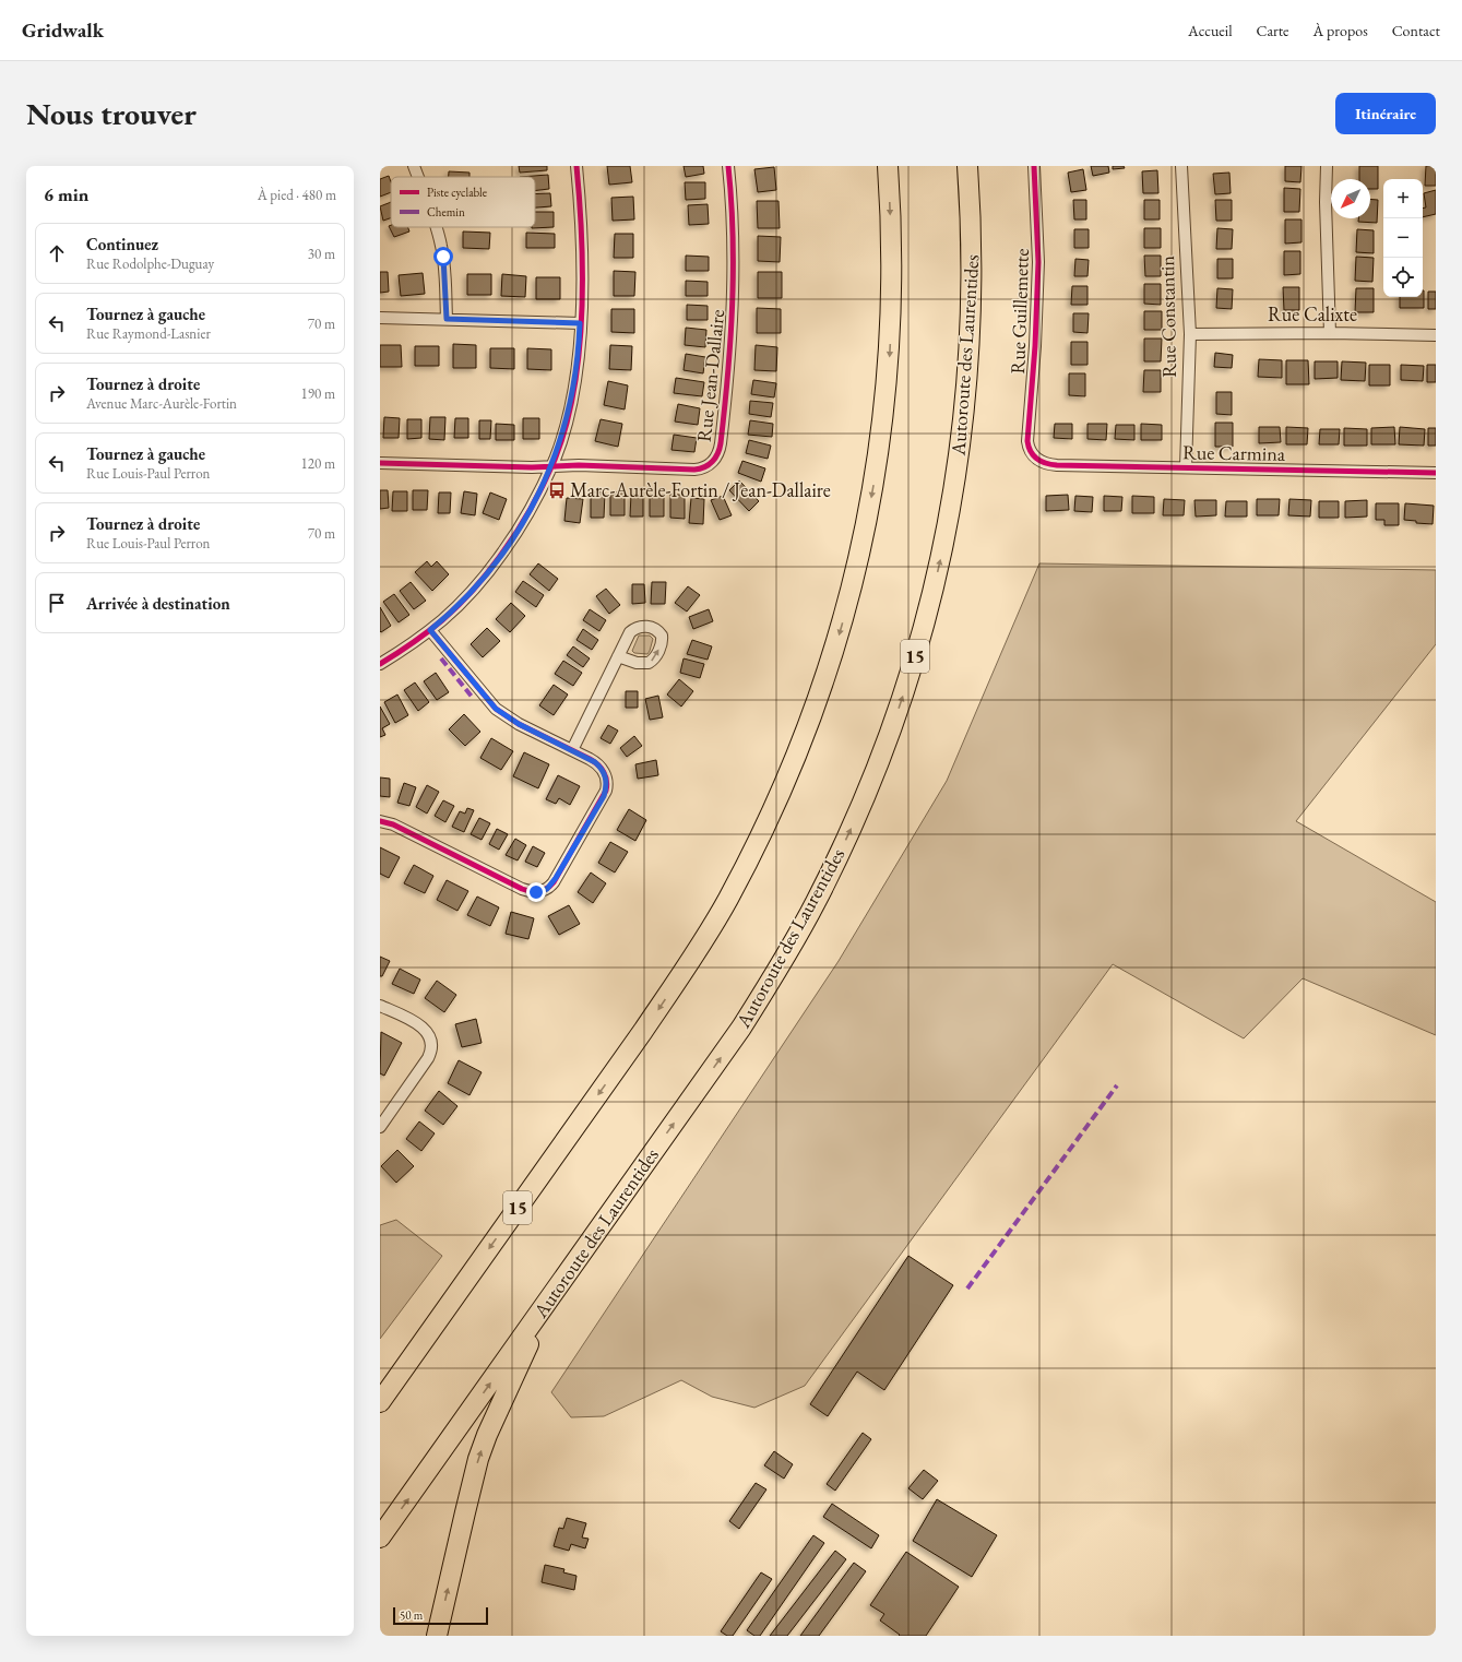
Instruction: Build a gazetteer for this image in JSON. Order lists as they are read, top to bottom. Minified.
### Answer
{"streets":{"highway":["Autoroute des Laurentides","15"],"street":["Rue Guillemette","Rue Calixte","Rue Constantin","Rue Jean-Dallaire","Rue Carmina"]},"crossings":[["Rue Guillemette","Rue Carmina"],["Rue Calixte","Rue Constantin"],["Rue Constantin","Rue Carmina"]],"places":{"bus stop":["Marc-Aurèle-Fortin / Jean-Dallaire"]},"legend":["Piste cyclable","Chemin"],"scale_bar":"50 m","north":"bottom left","page":{"header":"Gridwalk","nav":["Accueil","Carte","À propos","Contact"],"buttons":"Itinéraire","title":"Nous trouver","heading":["6 min","À pied · 480 m"],"map_buttons":["+","−"],"list":[["Continuez","Rue Rodolphe-Duguay","30 m"],["Tournez à gauche","Rue Raymond-Lasnier","70 m"],["Tournez à droite","Avenue Marc-Aurèle-Fortin","190 m"],["Tournez à gauche","Rue Louis-Paul Perron","120 m"],["Tournez à droite","Rue Louis-Paul Perron","70 m"],"Arrivée à destination"],"scale":"50 m"}}
